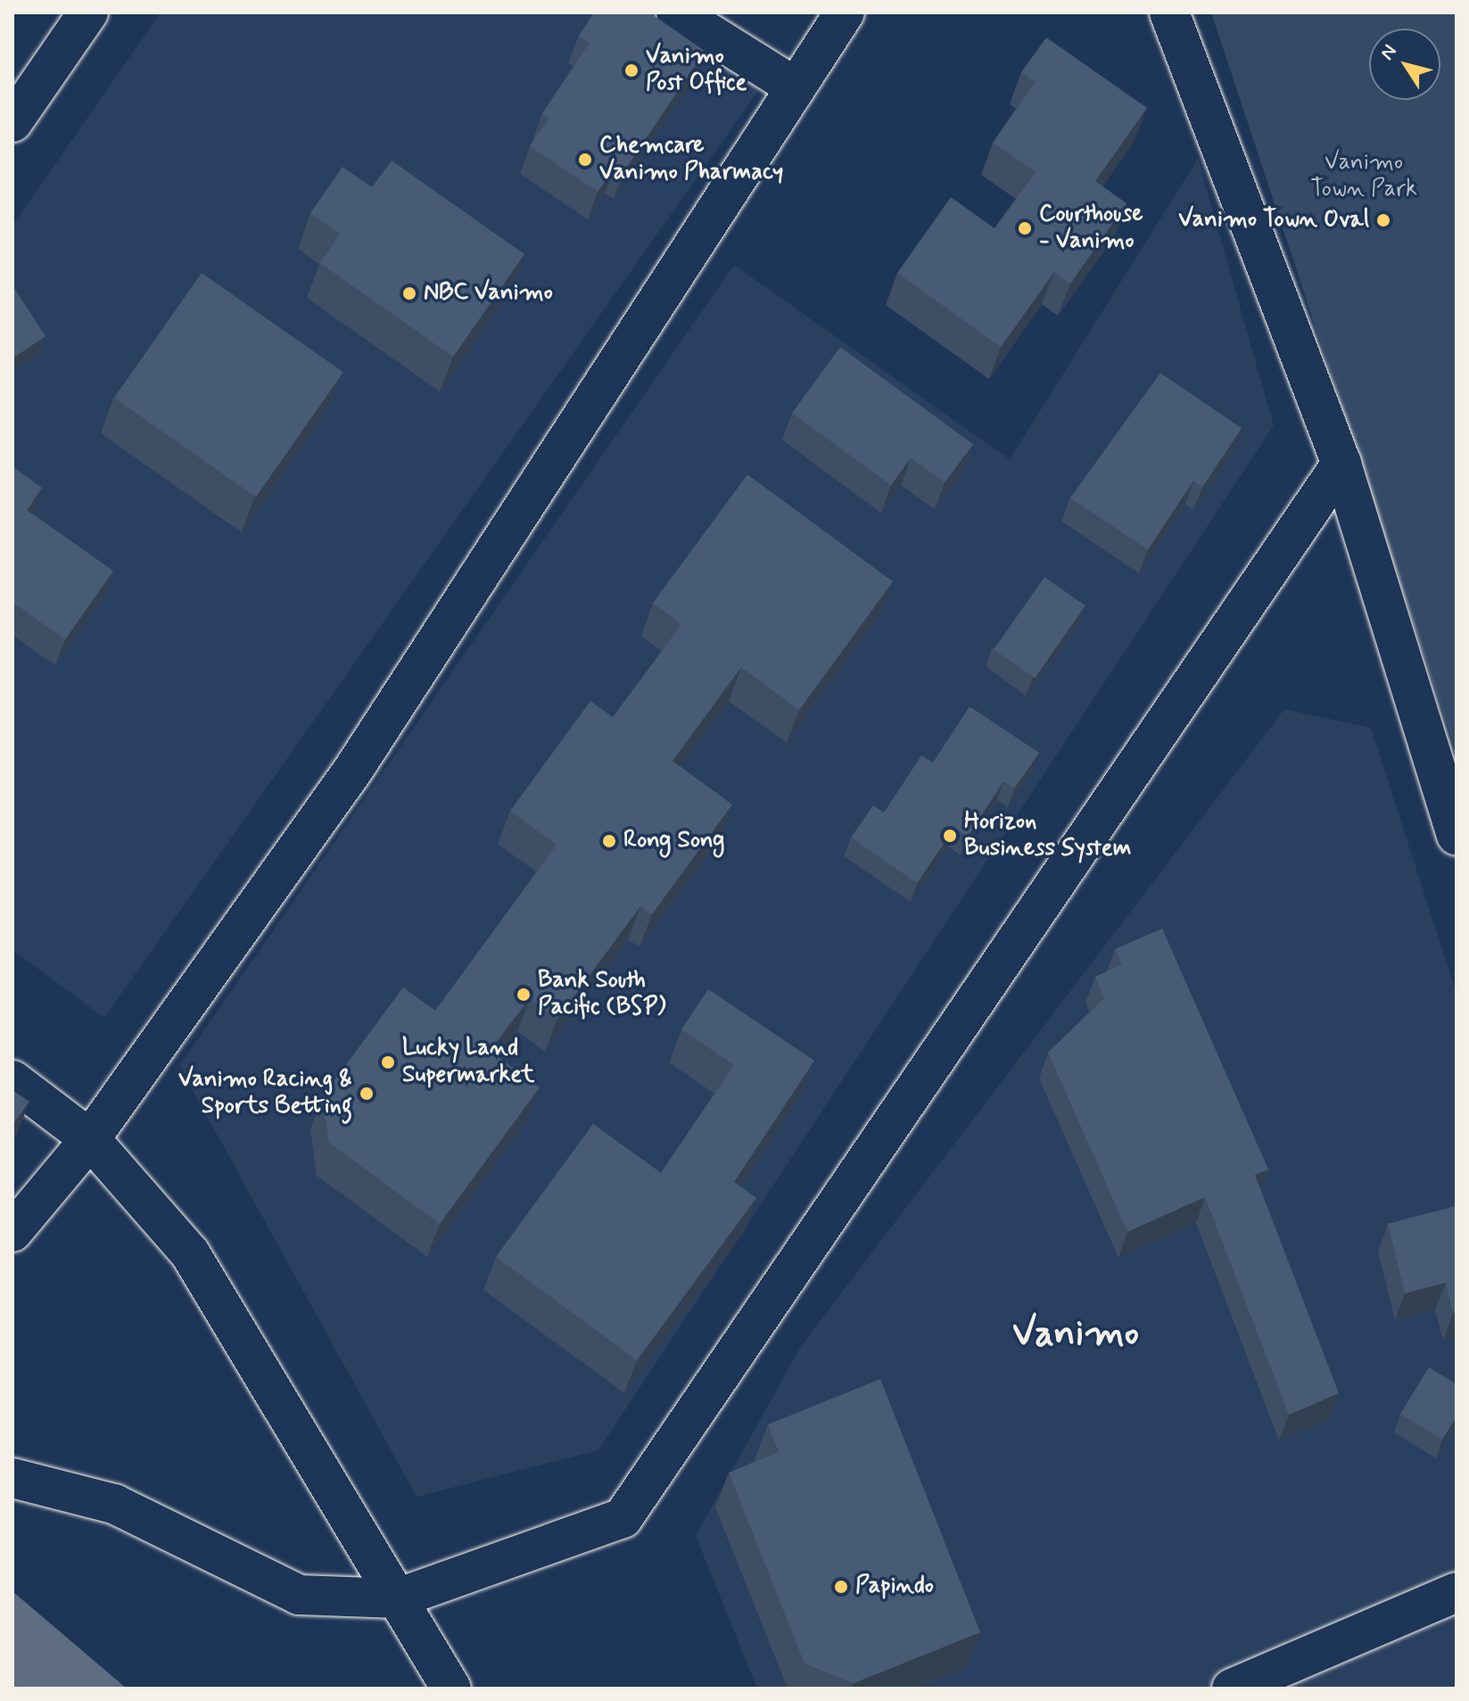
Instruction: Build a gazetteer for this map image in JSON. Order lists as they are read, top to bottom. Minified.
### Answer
{"districts":["Vanimo"],"parks":["Vanimo Town Park"],"places":["Vanimo Post Office","Chemcare Vanimo Pharmacy","Vanimo Town Oval","Courthouse - Vanimo","NBC Vanimo","Horizon Business System","Rong Song","Bank South Pacific (BSP)","Lucky Land Supermarket","Vanimo Racing & Sports Betting","Papindo"],"north":"top left"}
